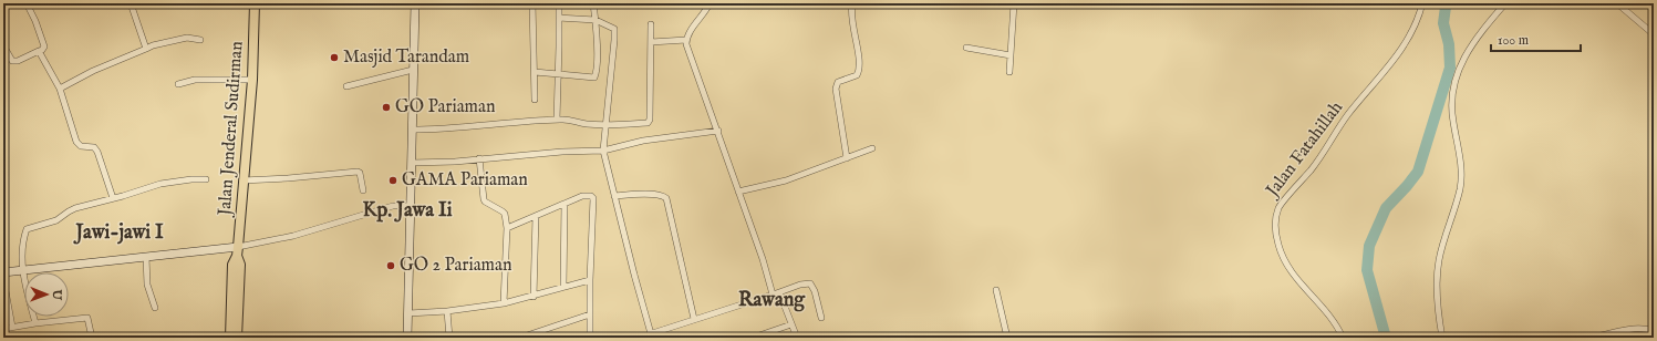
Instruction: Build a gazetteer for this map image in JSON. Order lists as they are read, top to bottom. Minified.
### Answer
{"streets":{"main road":["Jalan Jenderal Sudirman"],"street":["Jalan Fatahillah"]},"districts":["Kp. Jawa Ii","Jawi-jawi I","Rawang"],"places":["Masjid Tarandam","GO Pariaman","GAMA Pariaman","GO 2 Pariaman"],"scale_bar":"100 m","north":"right"}
